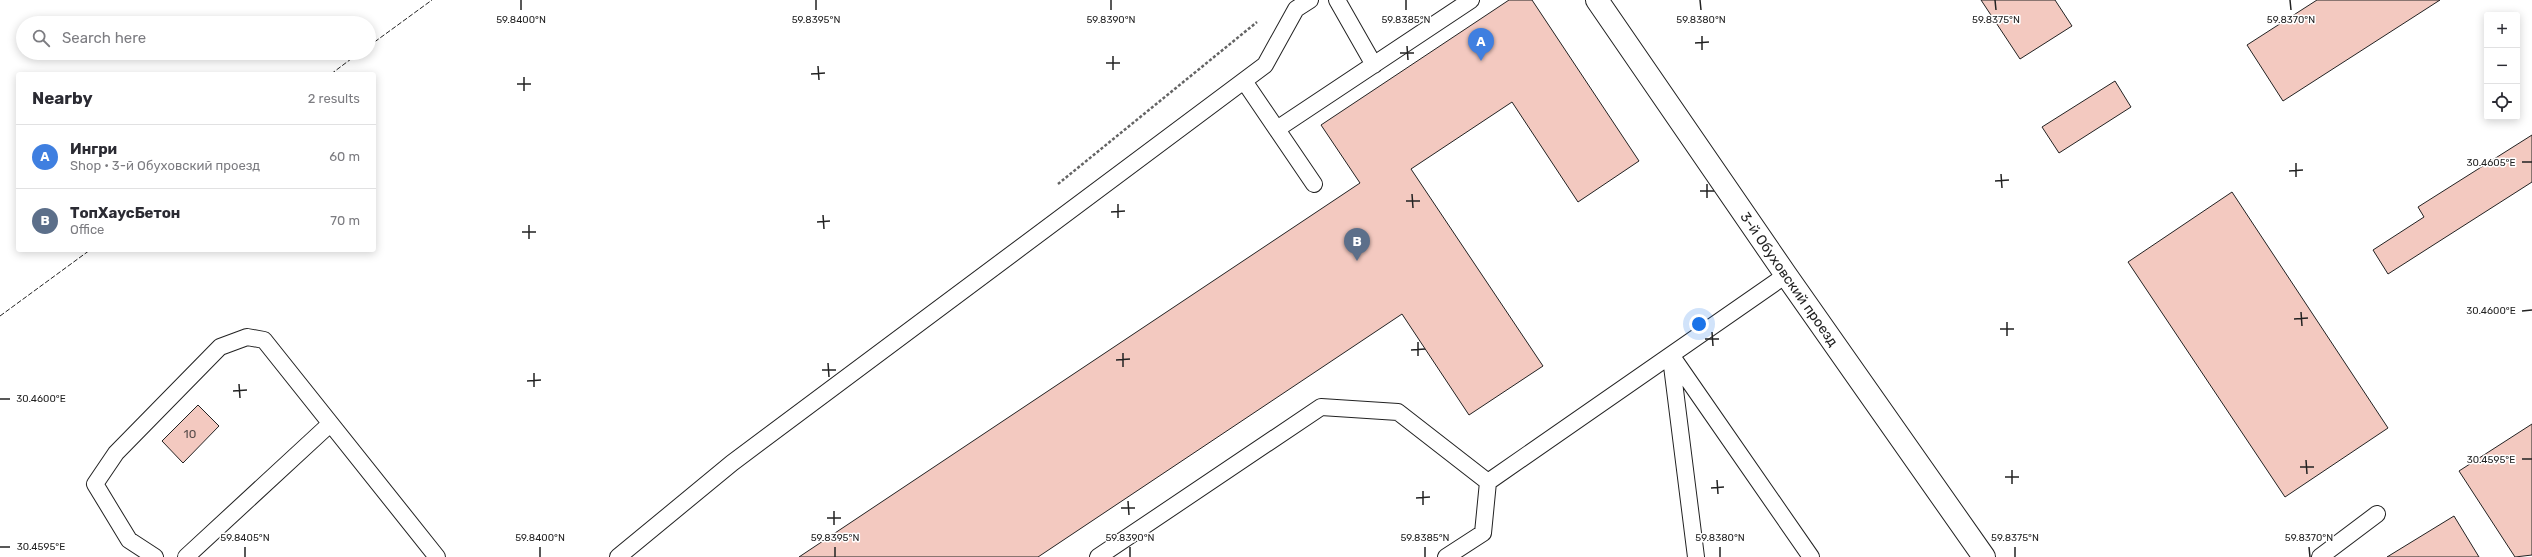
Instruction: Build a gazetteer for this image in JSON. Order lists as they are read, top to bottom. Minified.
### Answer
{"streets":{"street":["3-й Обуховский проезд"]},"house_numbers":["10"],"page":{"map_buttons":["+","−"],"search":"Search here","pins":["A","B"],"heading":["Nearby","2 results"],"list":[{"mark":"A","name":"Ингри","note":"Shop · 3-й Обуховский проезд","value":"60 m"},{"mark":"B","name":"ТопХаусБетон","note":"Office","value":"70 m"}]},"coordinates":["59.8400°N","59.8395°N","59.8390°N","59.8385°N","59.8380°N","59.8375°N","59.8370°N","30.4605°E","30.4600°E","30.4595°E","59.8405°N"]}
